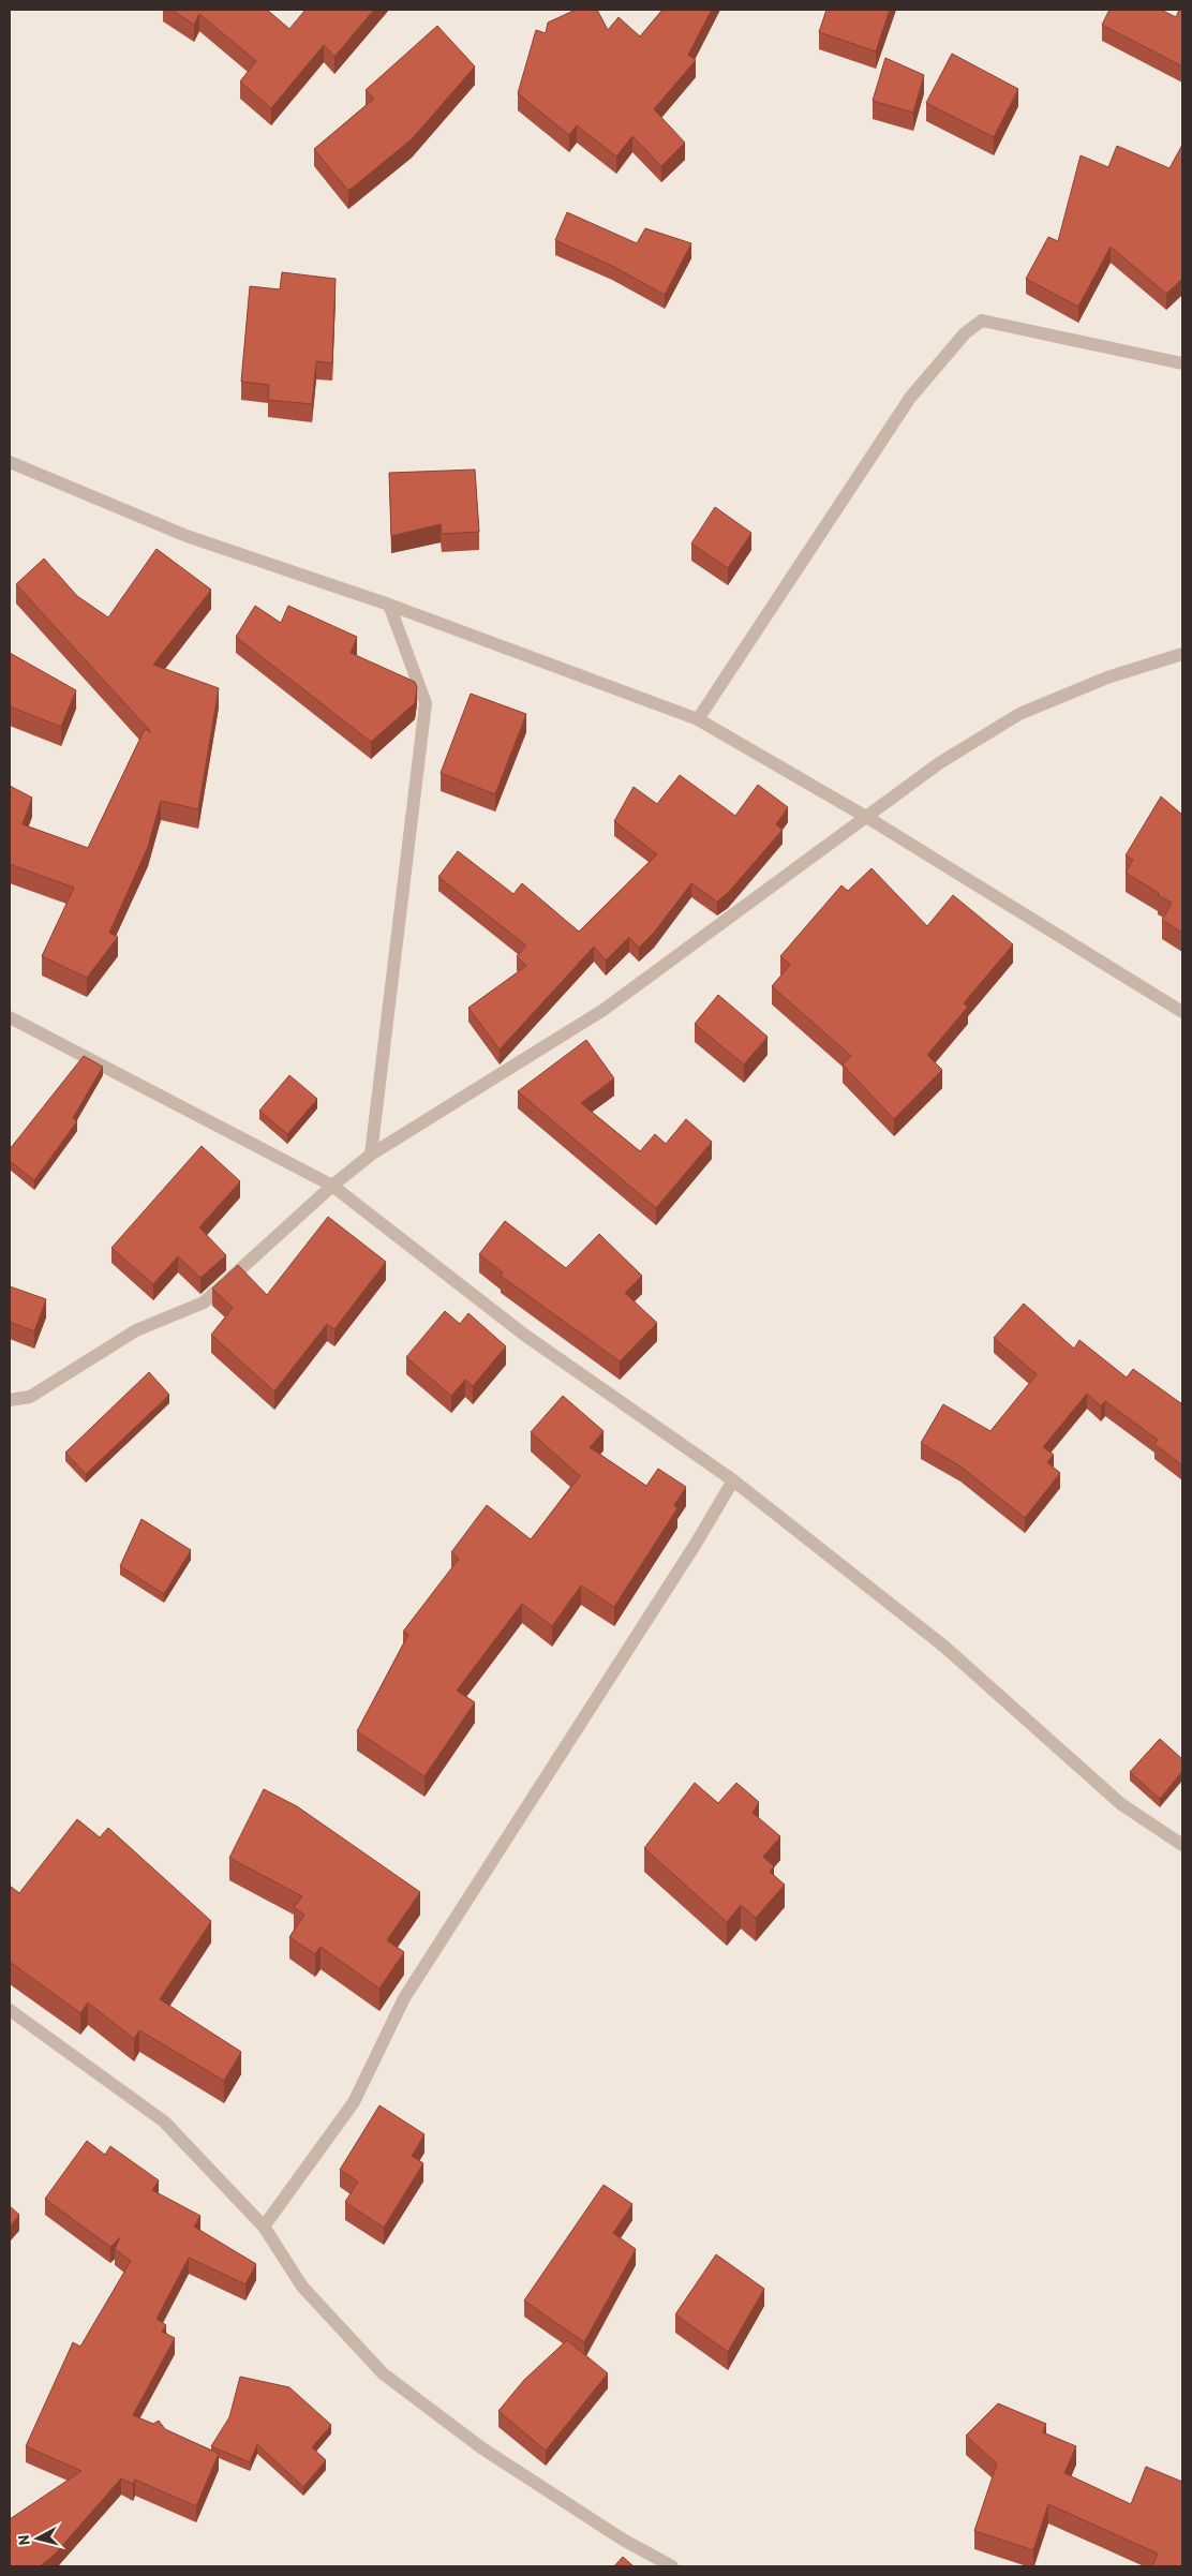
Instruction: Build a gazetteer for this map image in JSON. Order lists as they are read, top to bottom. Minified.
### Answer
{"north":"left"}
